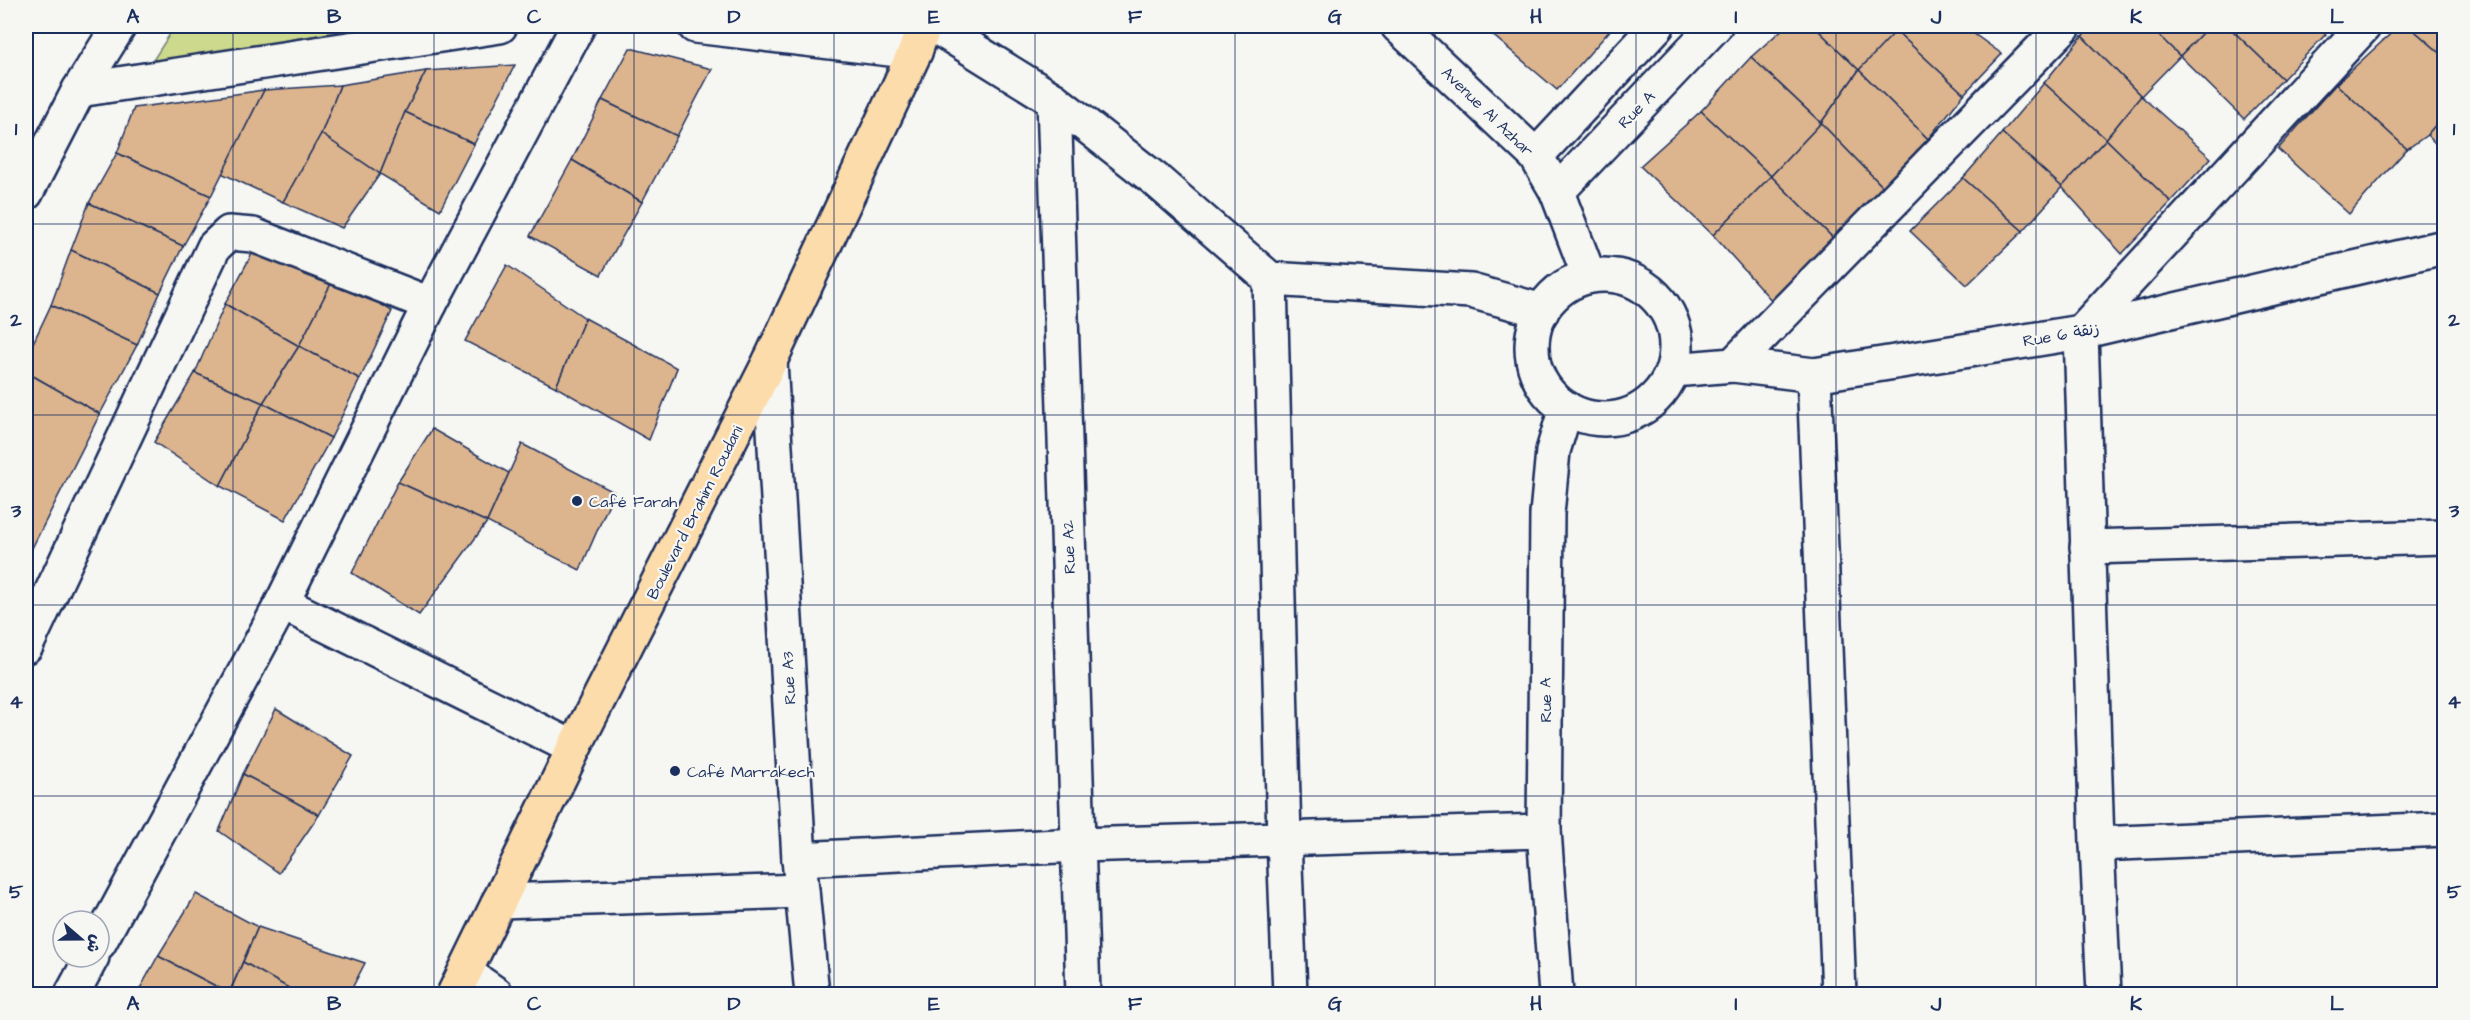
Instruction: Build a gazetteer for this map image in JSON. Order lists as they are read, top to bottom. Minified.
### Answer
{"streets":{"main road":["Boulevard Brahim Roudani"],"street":["Rue A","Avenue Al Azhar","Rue 6 زنقة","Rue A2","Rue A3"]},"crossings":[["Rue A","Avenue Al Azhar"],["Rue A","Rue 6 زنقة"],["Avenue Al Azhar","Rue 6 زنقة"],["Boulevard Brahim Roudani","Rue A3"]],"places":["Café Farah","Café Marrakech"],"north":"right","grid":{"columns":["A","B","C","D","E","F","G","H","I","J","K","L"],"rows":["1","2","3","4","5"]}}
